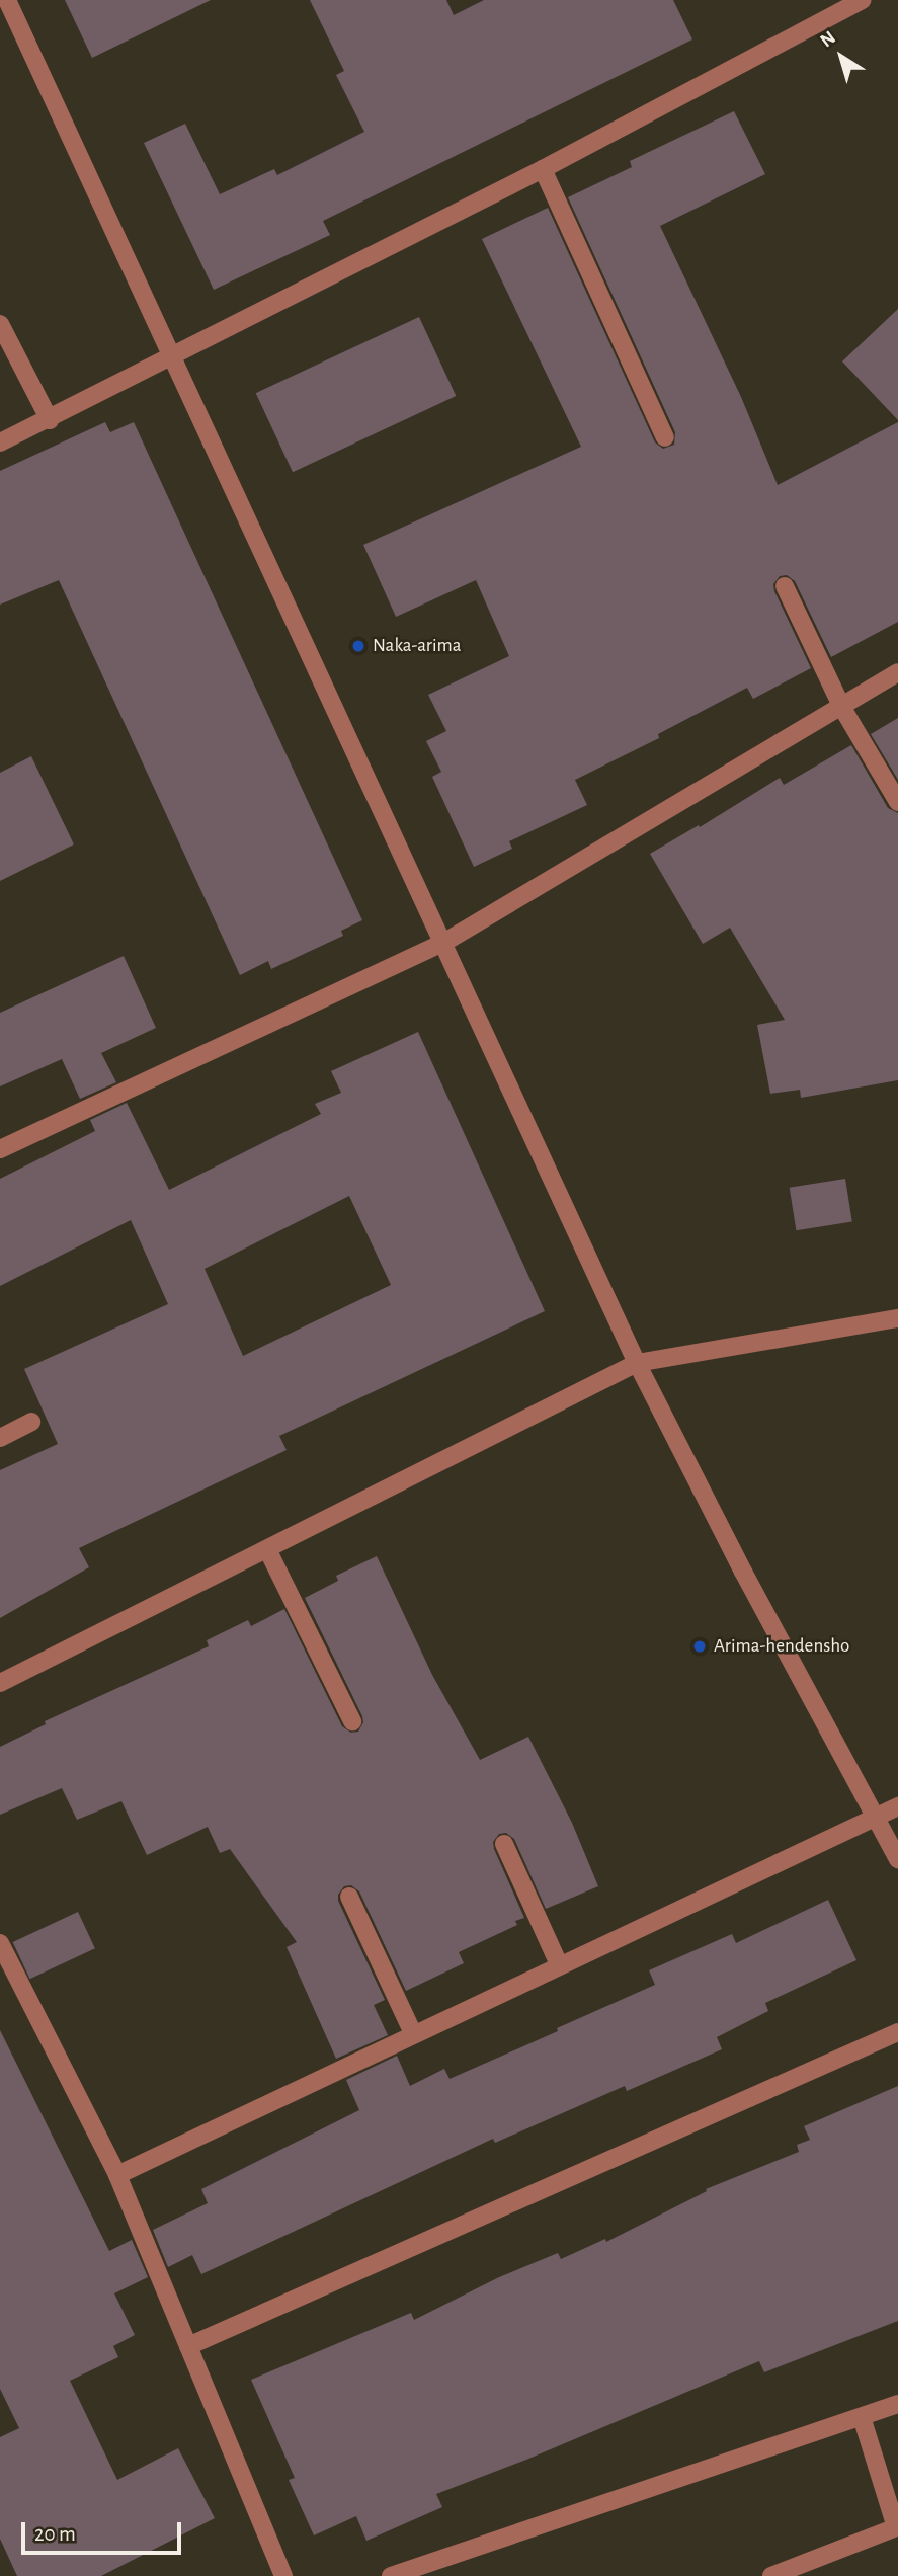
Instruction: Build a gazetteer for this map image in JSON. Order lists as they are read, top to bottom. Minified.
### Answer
{"places":["Naka-arima","Arima-hendensho"],"scale_bar":"20 m","north":"top left"}
